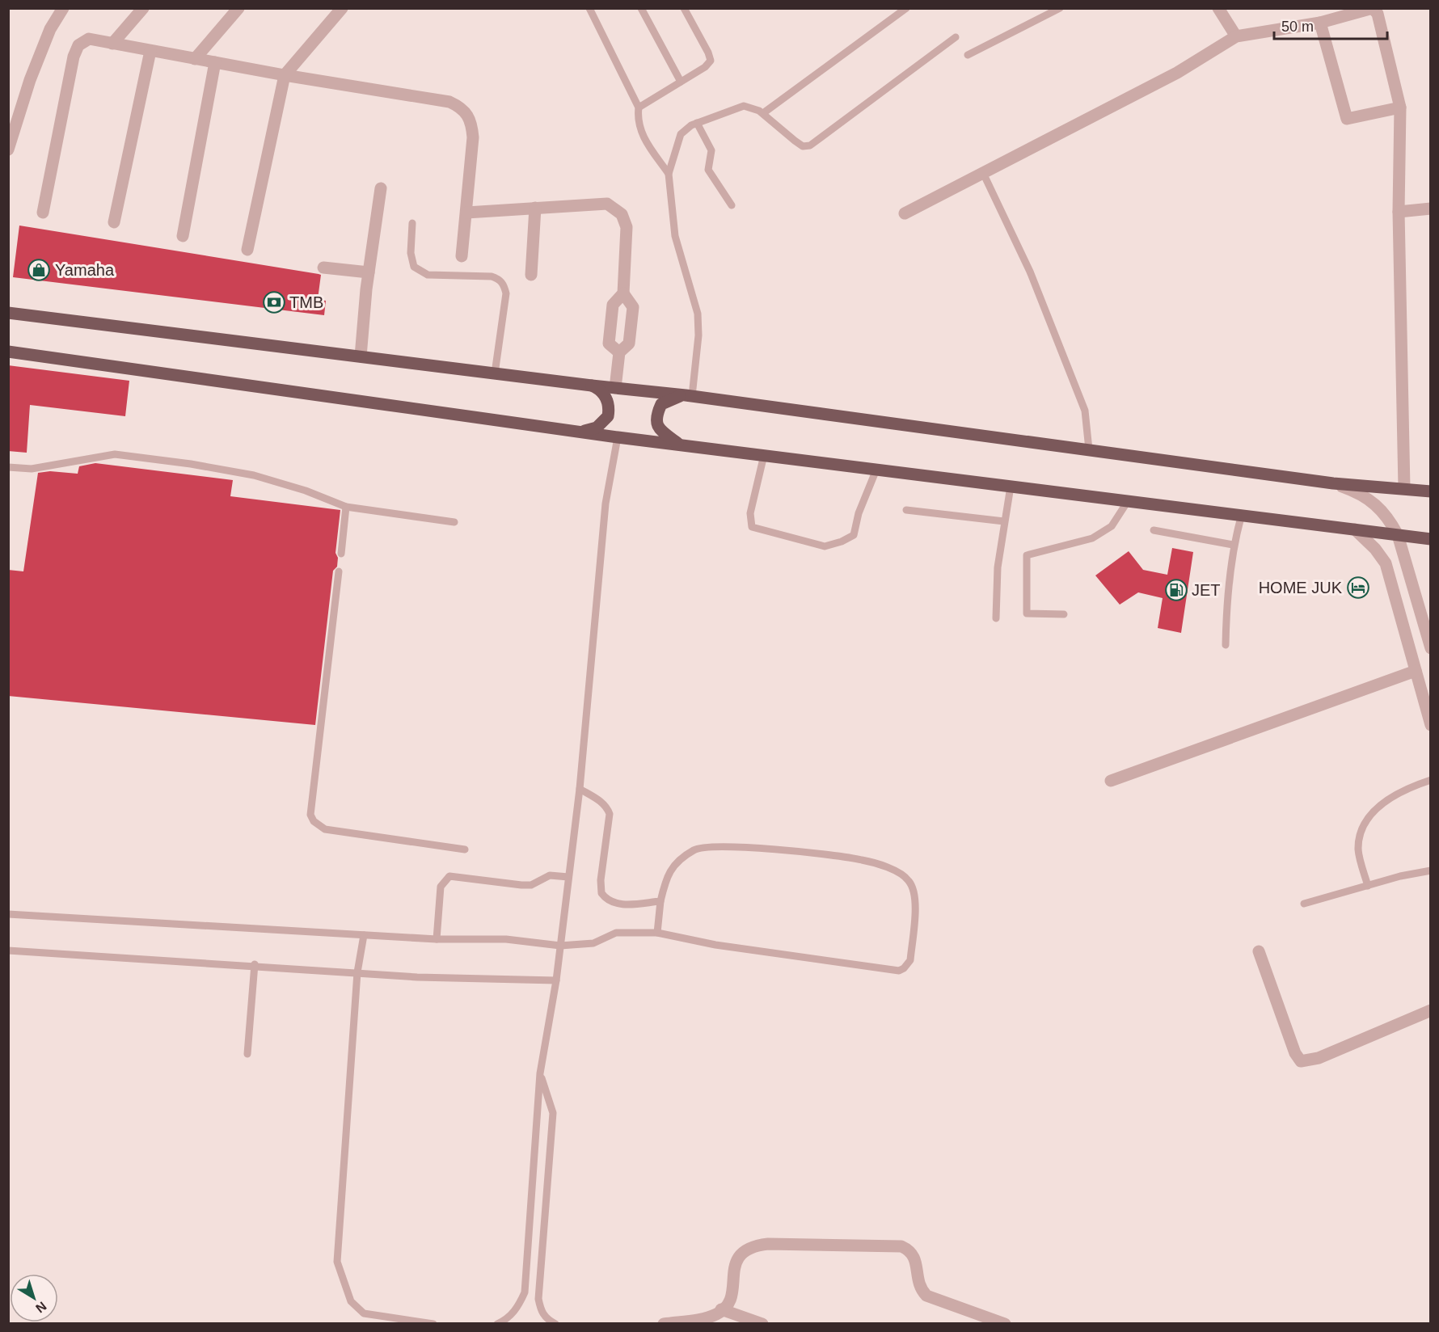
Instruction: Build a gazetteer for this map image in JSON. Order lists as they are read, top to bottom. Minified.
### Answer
{"places":{"shop":["Yamaha"],"bank":["TMB"],"hotel":["HOME JUK"],"fuel station":["JET"]},"scale_bar":"50 m","north":"bottom right"}
